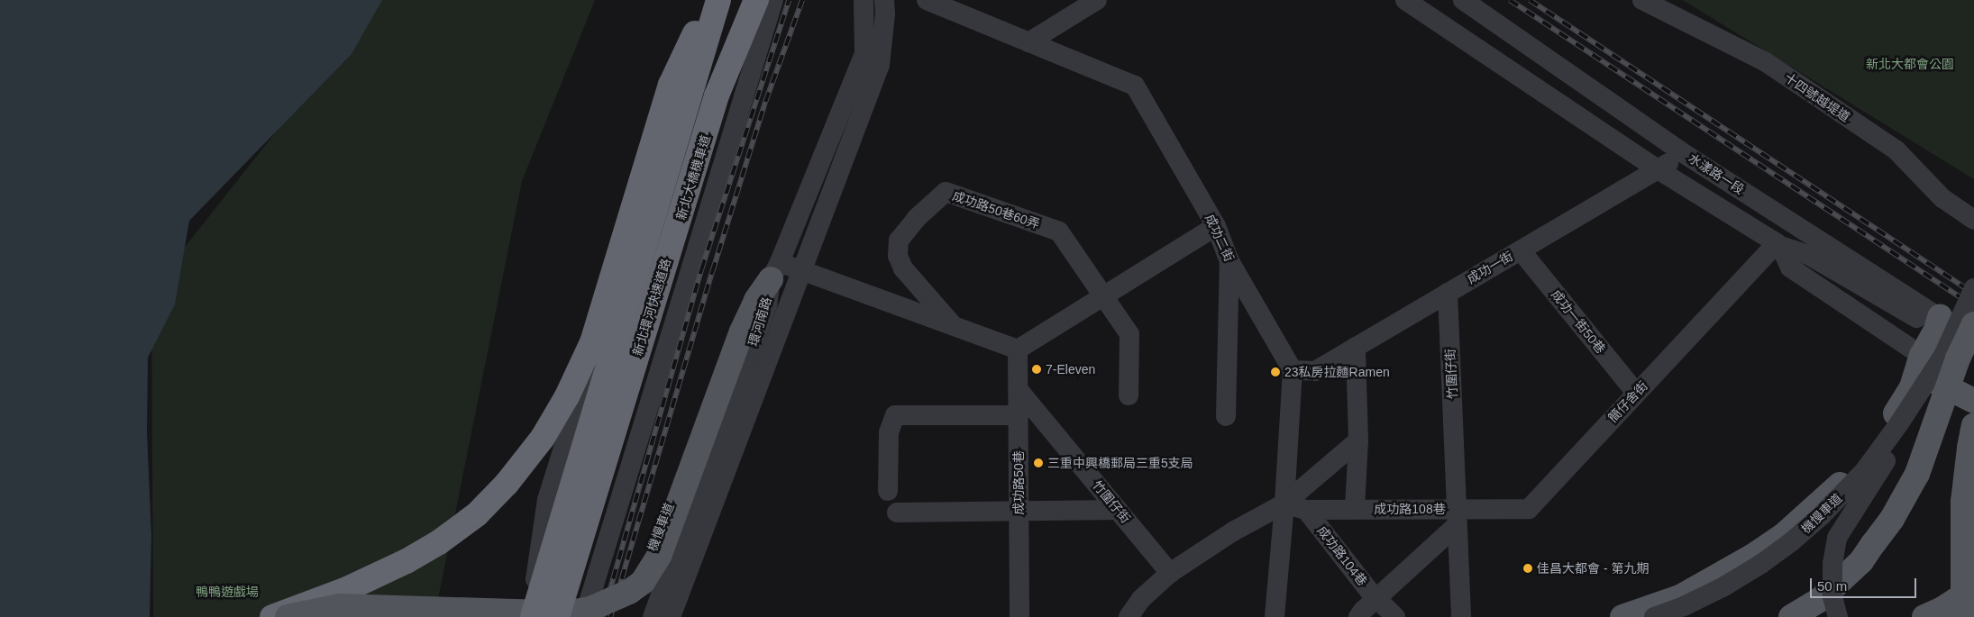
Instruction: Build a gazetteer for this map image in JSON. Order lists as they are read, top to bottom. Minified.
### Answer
{"streets":{"highway":["新北環河快速道路"],"street":["十四號越堤道","水漾路一段","新北大橋機車道","成功路50巷60弄","成功二街","成功一街","環河南路","成功一街50巷","竹圍仔街","簡仔舍街","成功路50巷","成功路108巷","機慢車道","成功路104巷"]},"crossings":[["水漾路一段","成功一街"],["水漾路一段","簡仔舍街"],["成功二街","成功一街"],["成功一街","成功一街50巷"],["成功一街","竹圍仔街"],["成功一街50巷","簡仔舍街"],["竹圍仔街","簡仔舍街"],["竹圍仔街","成功路50巷"],["竹圍仔街","成功路108巷"],["簡仔舍街","成功路108巷"],["成功路108巷","成功路104巷"]],"parks":["新北大都會公園","鴨鴨遊戲場"],"places":["7-Eleven","23私房拉麵Ramen","三重中興橋郵局三重5支局","佳昌大都會 - 第九期"],"scale_bar":"50 m"}
